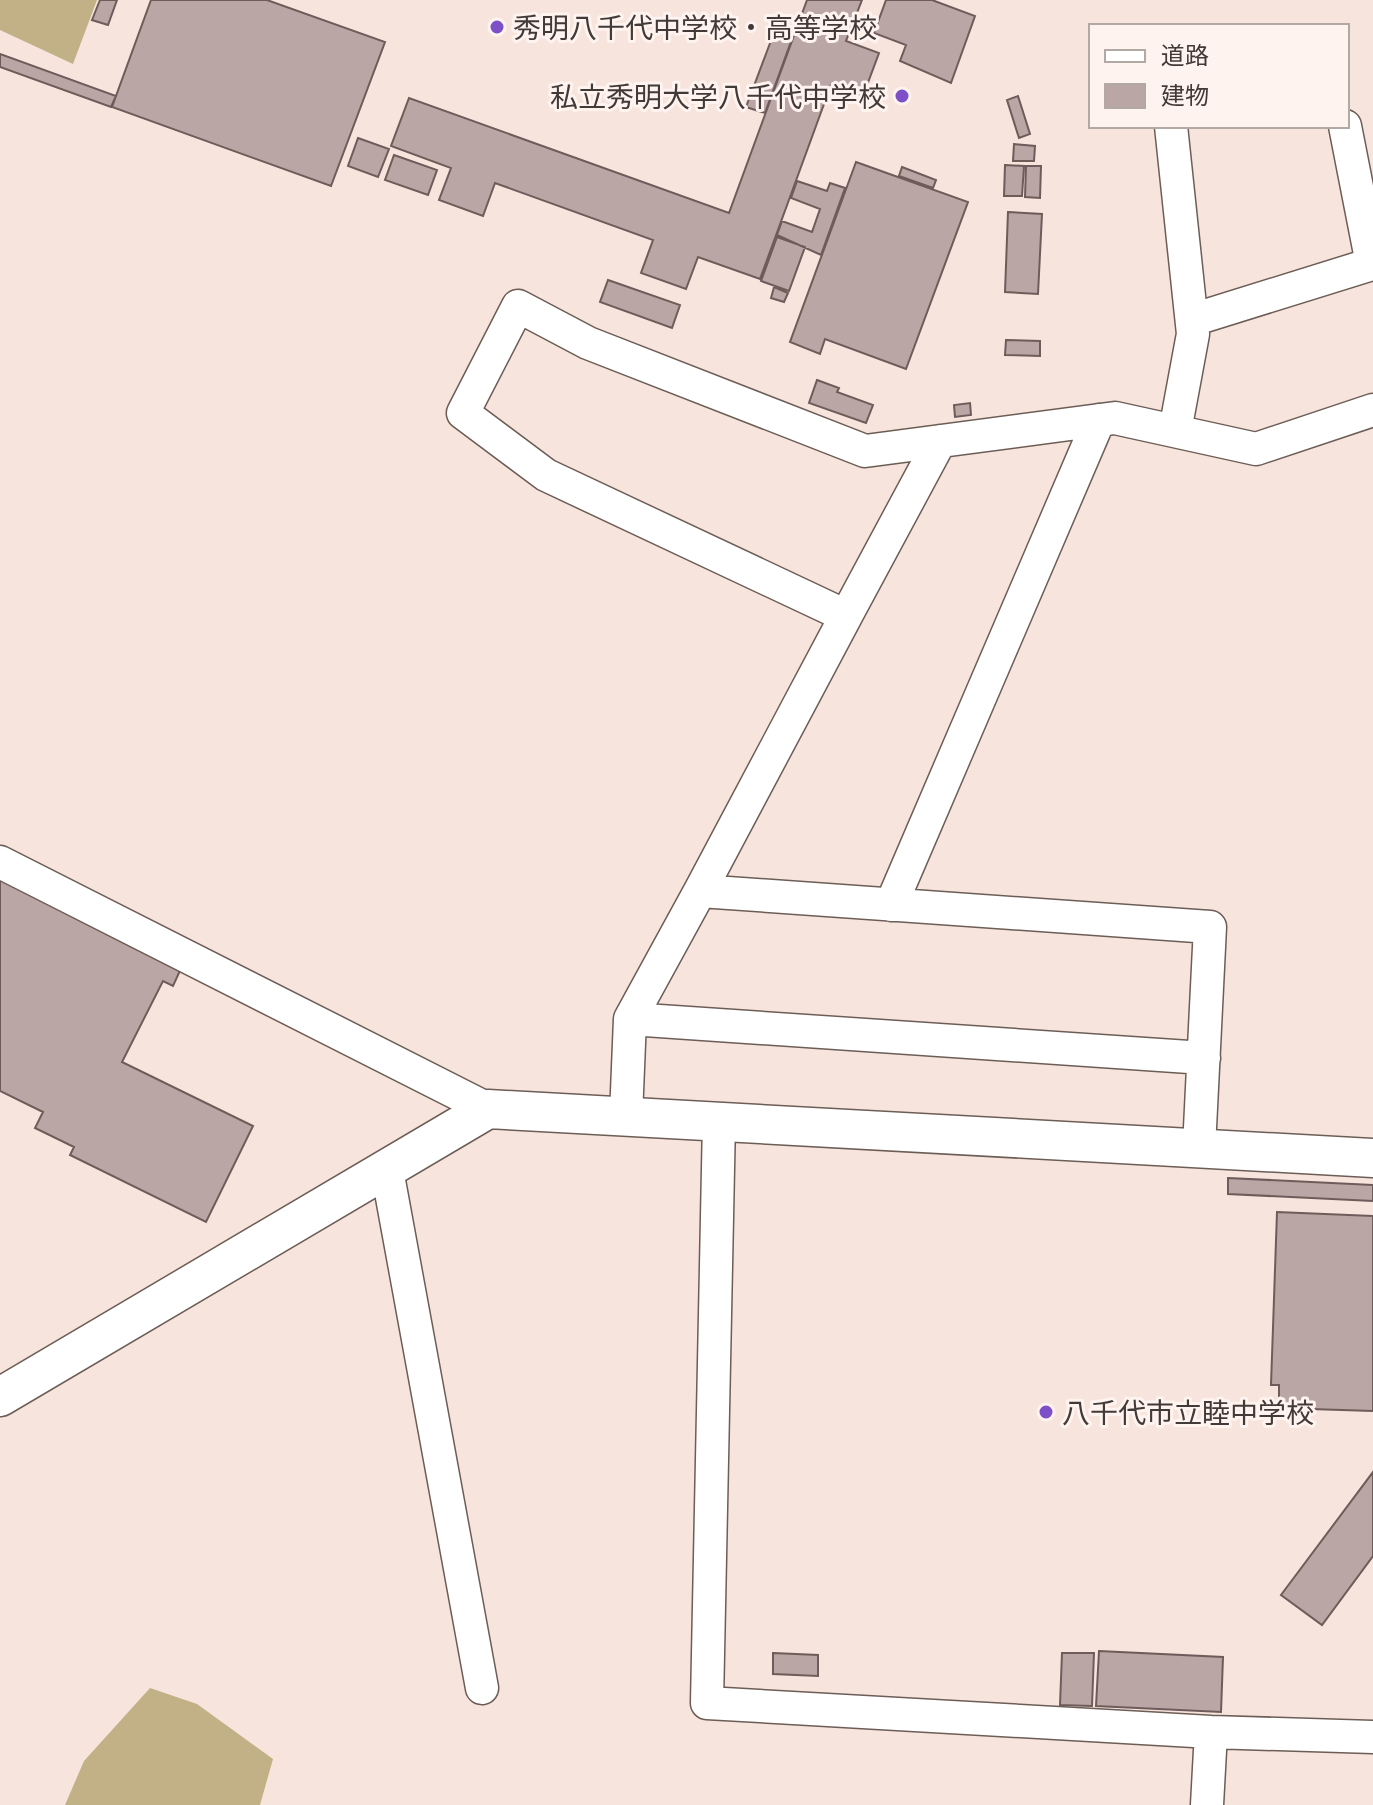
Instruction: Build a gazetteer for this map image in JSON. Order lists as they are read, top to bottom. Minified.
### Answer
{"places":["秀明八千代中学校・高等学校","私立秀明大学八千代中学校","八千代市立睦中学校"],"legend":["道路","建物"]}
